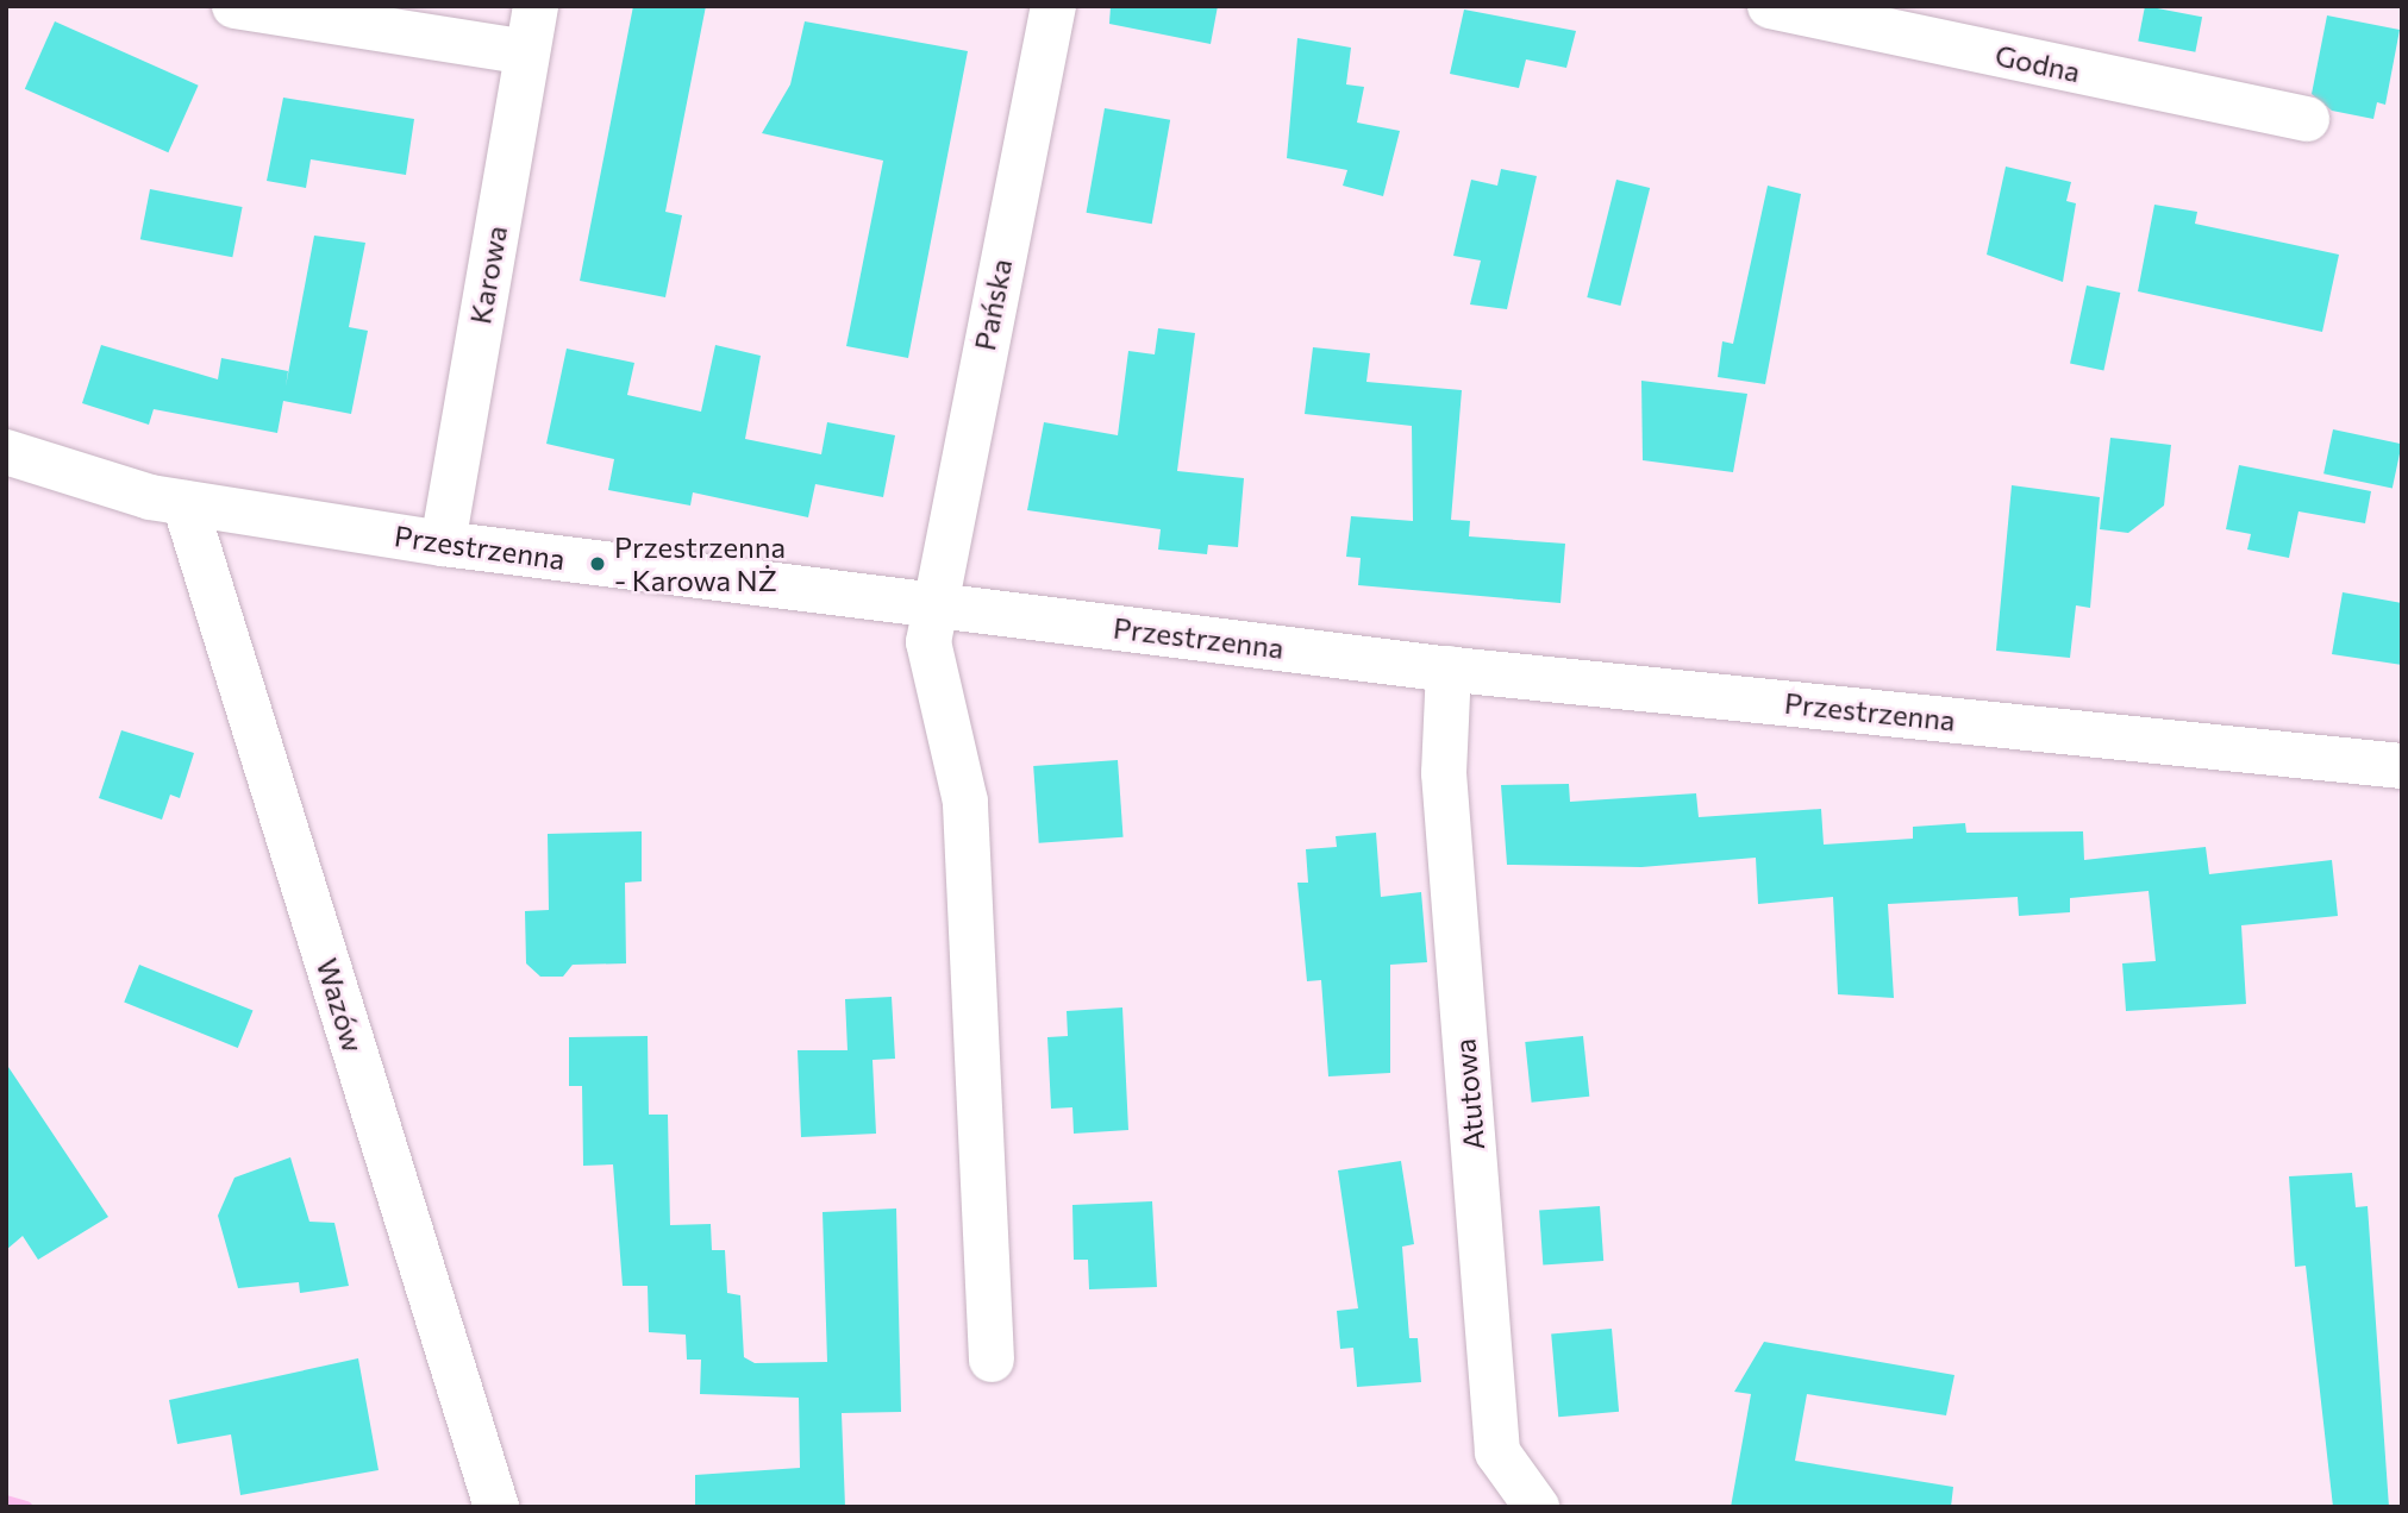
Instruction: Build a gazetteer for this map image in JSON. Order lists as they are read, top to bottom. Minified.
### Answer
{"streets":{"street":["Godna","Karowa","Pańska","Przestrzenna","Wazów","Atutowa"]},"crossings":[["Karowa","Przestrzenna"],["Pańska","Przestrzenna"],["Przestrzenna","Wazów"],["Przestrzenna","Atutowa"]],"places":["Przestrzenna - Karowa NŻ"]}
